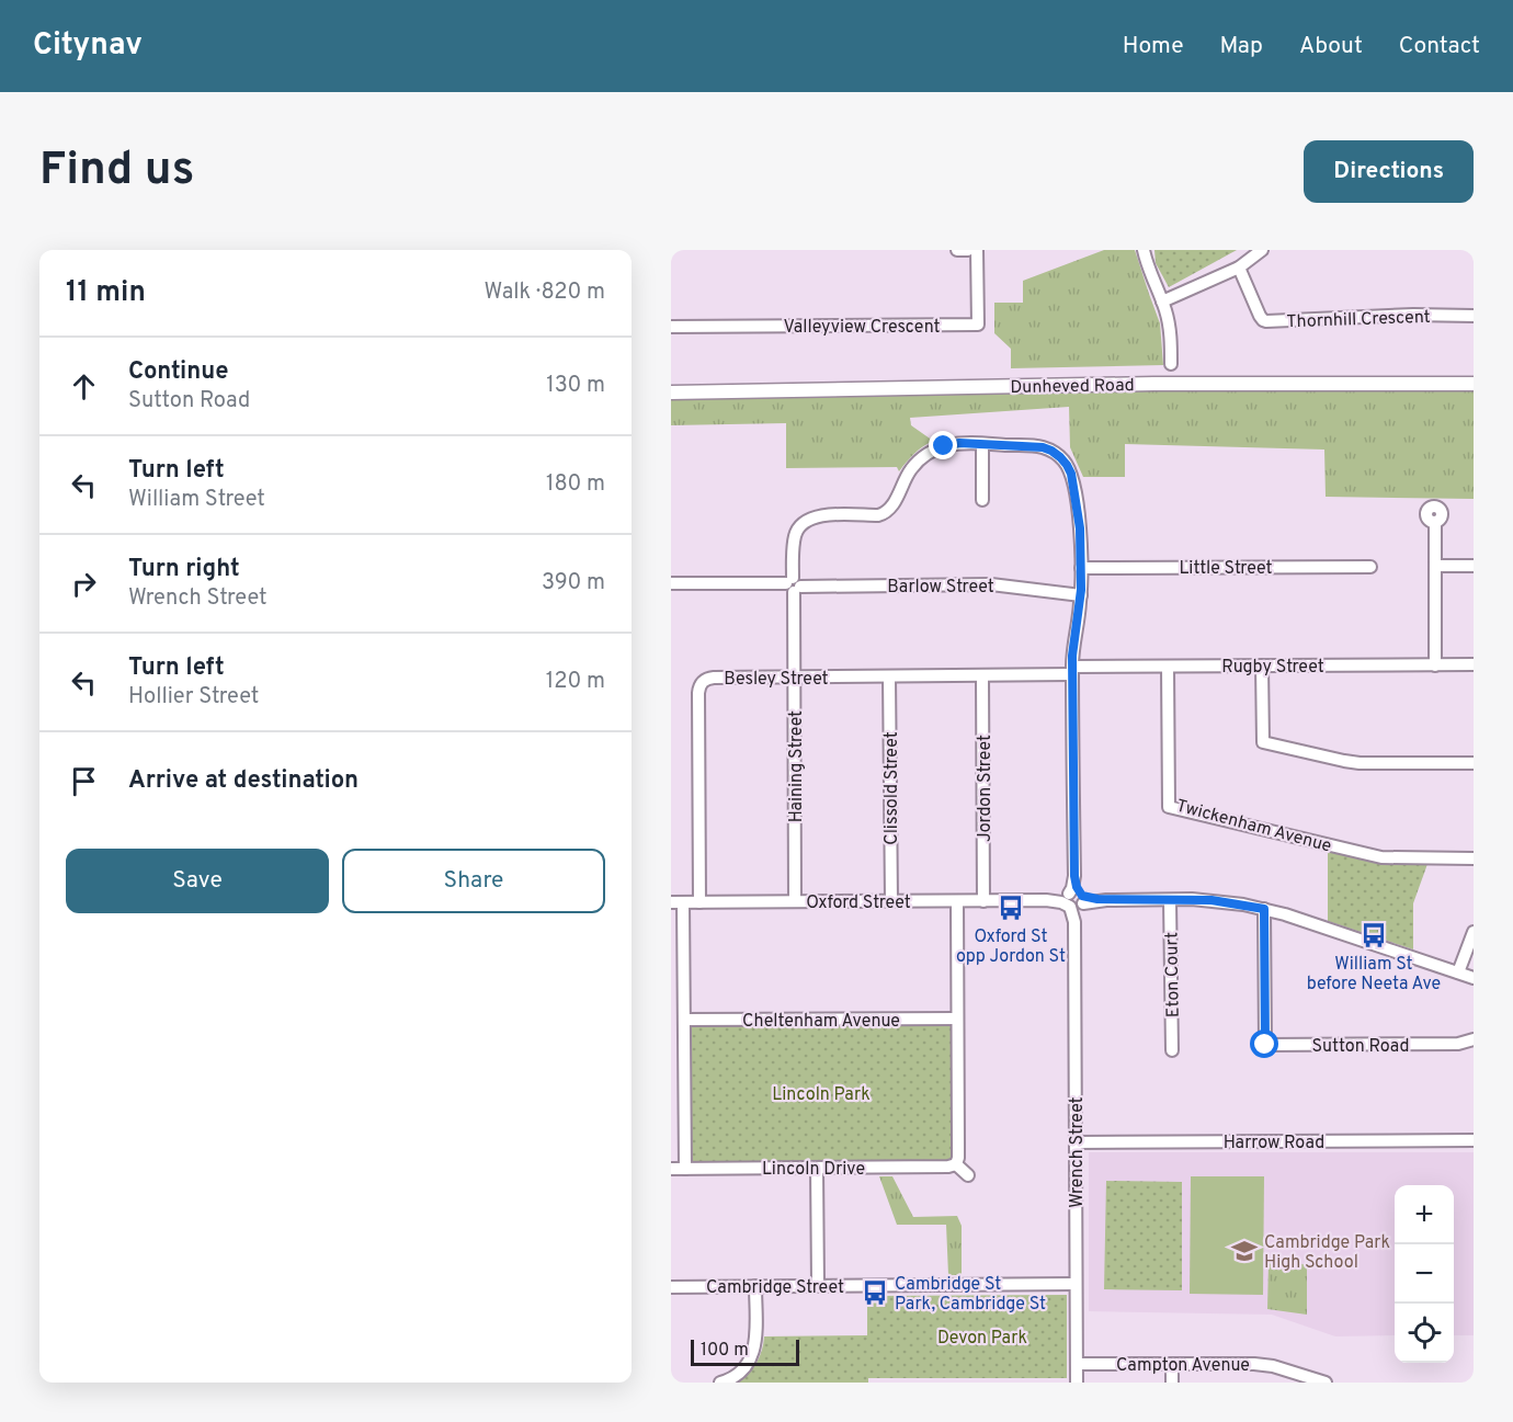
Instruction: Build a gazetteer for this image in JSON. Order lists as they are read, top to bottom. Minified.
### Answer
{"streets":{"main road":["Dunheved Road"],"street":["Thornhill Crescent","Valleyview Crescent","Little Street","Barlow Street","Rugby Street","Besley Street","Haining Street","Clissold Street","Jordon Street","Twickenham Avenue","Oxford Street","Eton Court","Cheltenham Avenue","Sutton Road","Harrow Road","Wrench Street","Lincoln Drive","Cambridge Street","Campton Avenue"]},"crossings":[["Little Street","Wrench Street"],["Barlow Street","Haining Street"],["Barlow Street","Wrench Street"],["Rugby Street","Besley Street"],["Rugby Street","Twickenham Avenue"],["Rugby Street","Wrench Street"],["Besley Street","Haining Street"],["Besley Street","Clissold Street"],["Besley Street","Jordon Street"],["Besley Street","Oxford Street"],["Besley Street","Wrench Street"],["Haining Street","Oxford Street"],["Haining Street","Wrench Street"],["Clissold Street","Oxford Street"],["Jordon Street","Oxford Street"],["Oxford Street","Wrench Street"],["Harrow Road","Wrench Street"],["Wrench Street","Cambridge Street"],["Wrench Street","Campton Avenue"]],"parks":["Lincoln Park","Devon Park"],"places":{"bus stop":["Oxford St opp Jordon St","William St before Neeta Ave","Cambridge St Park, Cambridge St"],"school or university":["Cambridge Park High School"]},"scale_bar":"100 m","page":{"header":"Citynav","nav":["Home","Map","About","Contact"],"buttons":["Directions",["Save","Share"]],"title":"Find us","heading":["11 min","Walk · 820 m"],"list":[["Continue","Sutton Road","130 m"],["Turn left","William Street","180 m"],["Turn right","Wrench Street","390 m"],["Turn left","Hollier Street","120 m"],"Arrive at destination"],"map_buttons":["+","−"],"scale":"100 m"}}
